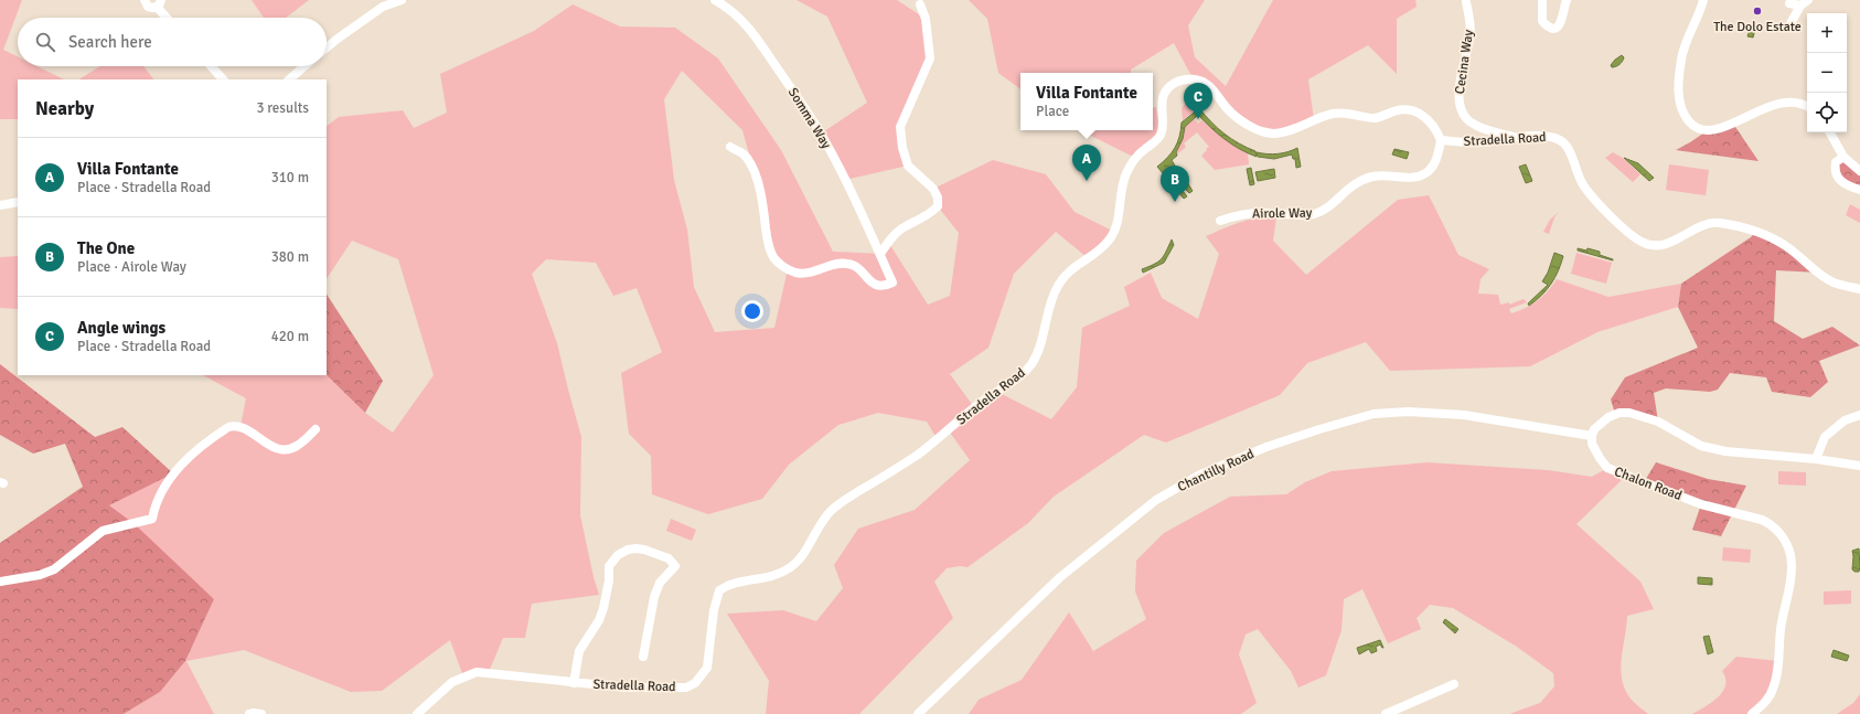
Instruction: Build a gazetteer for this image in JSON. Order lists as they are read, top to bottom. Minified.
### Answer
{"streets":{"street":["Cecina Way","Somma Way","Stradella Road","Airole Way","Chantilly Road","Chalon Road"]},"crossings":[["Cecina Way","Stradella Road"],["Stradella Road","Airole Way"],["Chantilly Road","Chalon Road"]],"places":["The Dolo Estate"],"page":{"map_buttons":["+","−"],"search":"Search here","popup":["Villa Fontante","Place"],"heading":["Nearby","3 results"],"pins":["C","A","B"],"list":[{"mark":"A","name":"Villa Fontante","note":"Place · Stradella Road","value":"310 m"},{"mark":"B","name":"The One","note":"Place · Airole Way","value":"380 m"},{"mark":"C","name":"Angle wings","note":"Place · Stradella Road","value":"420 m"}]}}
